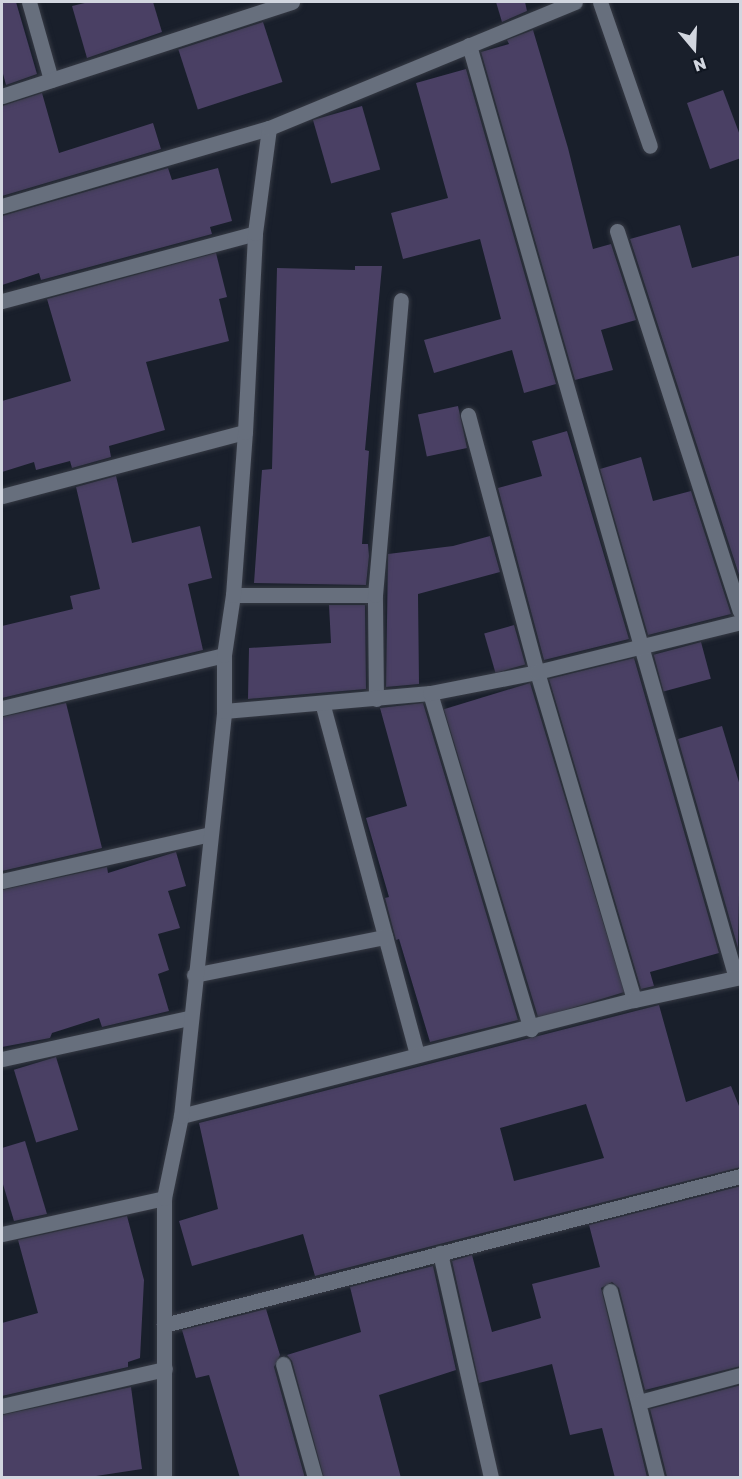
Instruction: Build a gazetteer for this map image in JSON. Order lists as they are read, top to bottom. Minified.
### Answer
{"north":"bottom"}
